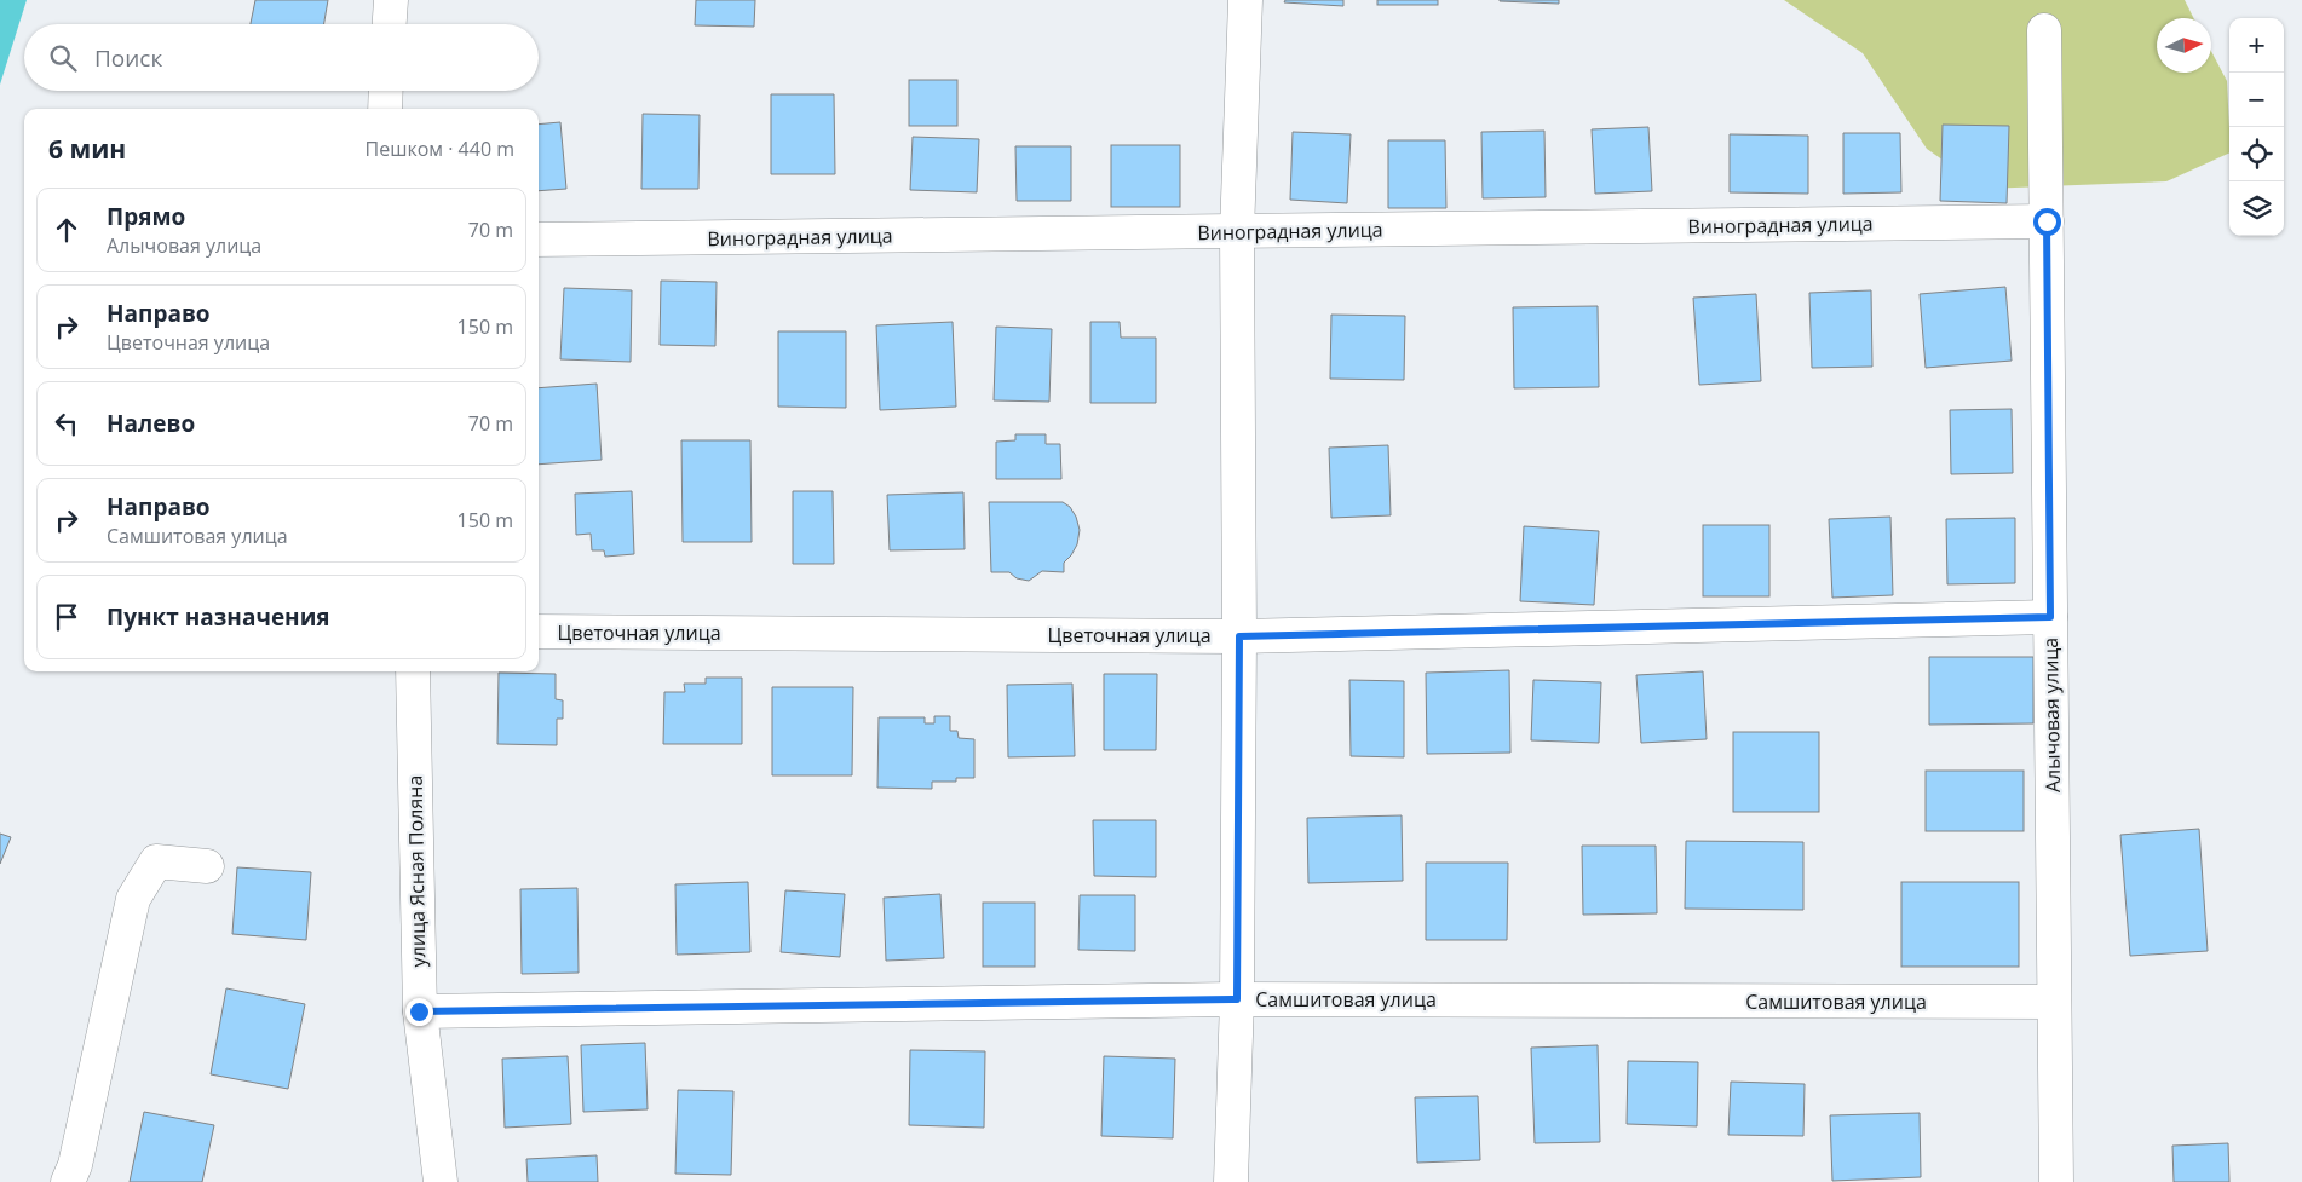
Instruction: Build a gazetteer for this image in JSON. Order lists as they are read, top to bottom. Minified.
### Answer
{"streets":{"street":["Виноградная улица","Цветочная улица","Алычовая улица","улица Ясная Поляна","Самшитовая улица"]},"crossings":[["Виноградная улица","Алычовая улица"],["Цветочная улица","Алычовая улица"],["Алычовая улица","Самшитовая улица"],["улица Ясная Поляна","Самшитовая улица"]],"north":"right","page":{"map_buttons":["+","−"],"search":"Поиск","heading":["6 мин","Пешком · 440 m"],"list":[["Прямо","Алычовая улица","70 m"],["Направо","Цветочная улица","150 m"],["Налево","70 m"],["Направо","Самшитовая улица","150 m"],"Пункт назначения"]}}
